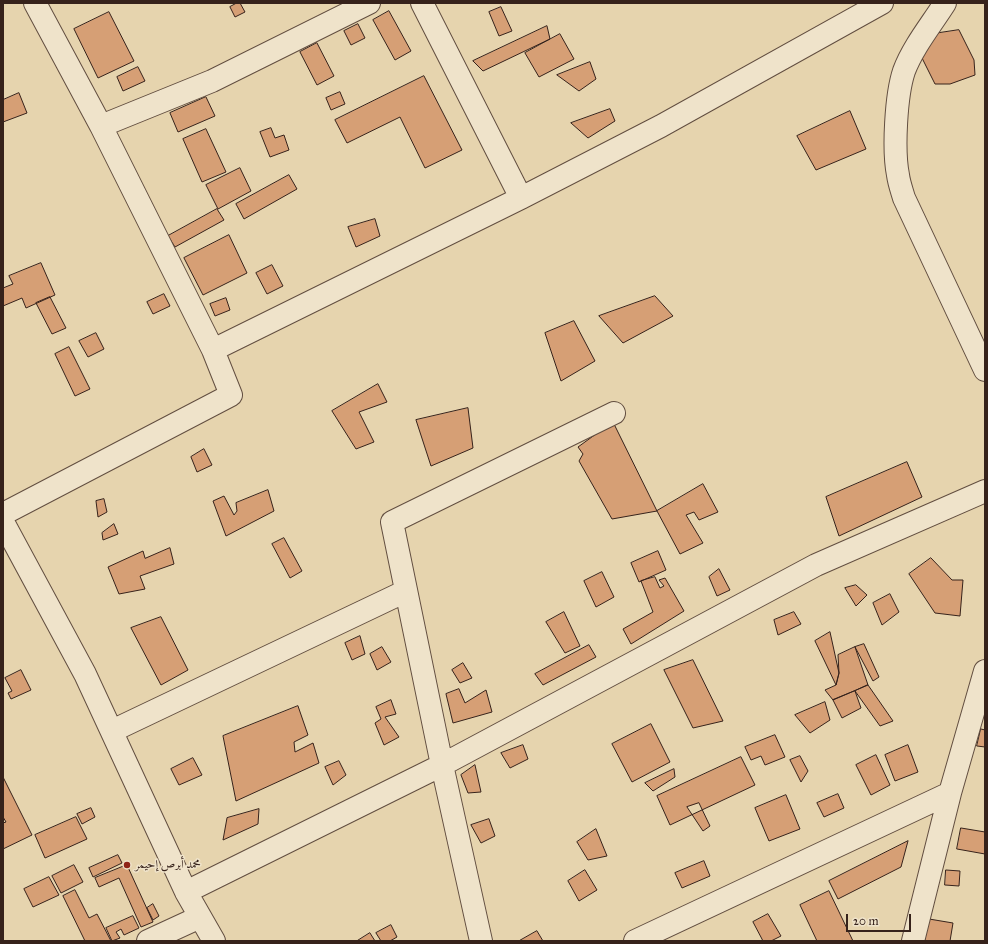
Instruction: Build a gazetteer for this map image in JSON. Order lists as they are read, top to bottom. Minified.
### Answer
{"places":["محمد أبرص إحيمر"],"scale_bar":"20 m"}
